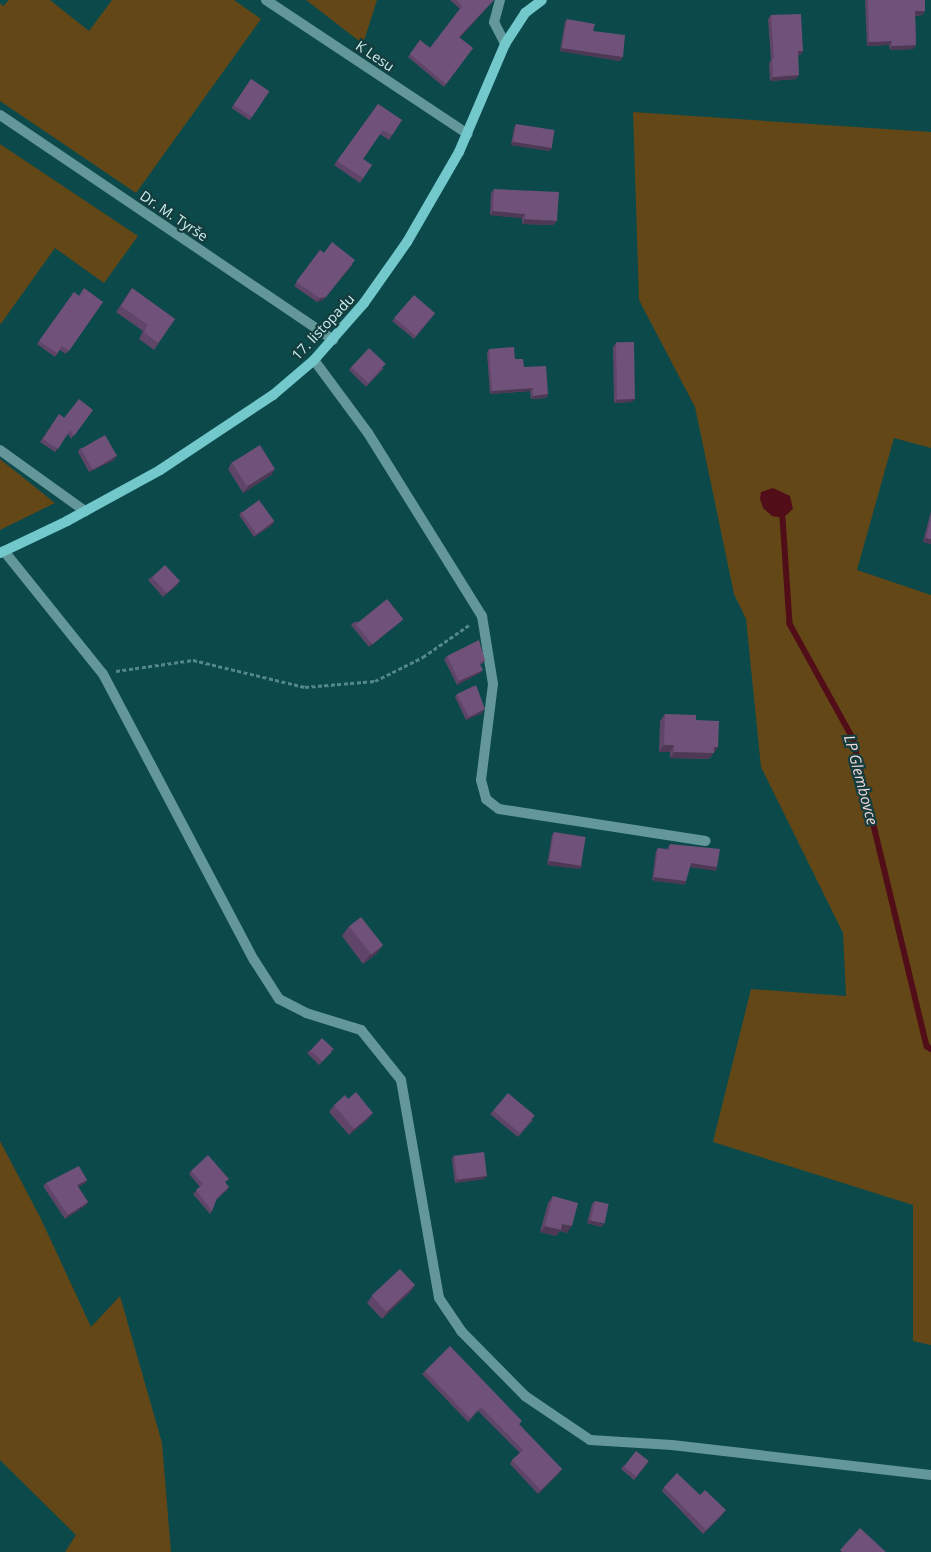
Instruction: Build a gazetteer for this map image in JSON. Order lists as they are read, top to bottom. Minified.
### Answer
{"streets":{"main road":["17. listopadu"],"street":["K Lesu","Dr. M. Tyrše"]},"crossings":[["K Lesu","17. listopadu"],["Dr. M. Tyrše","17. listopadu"]],"water":["LP Glembovce"]}
